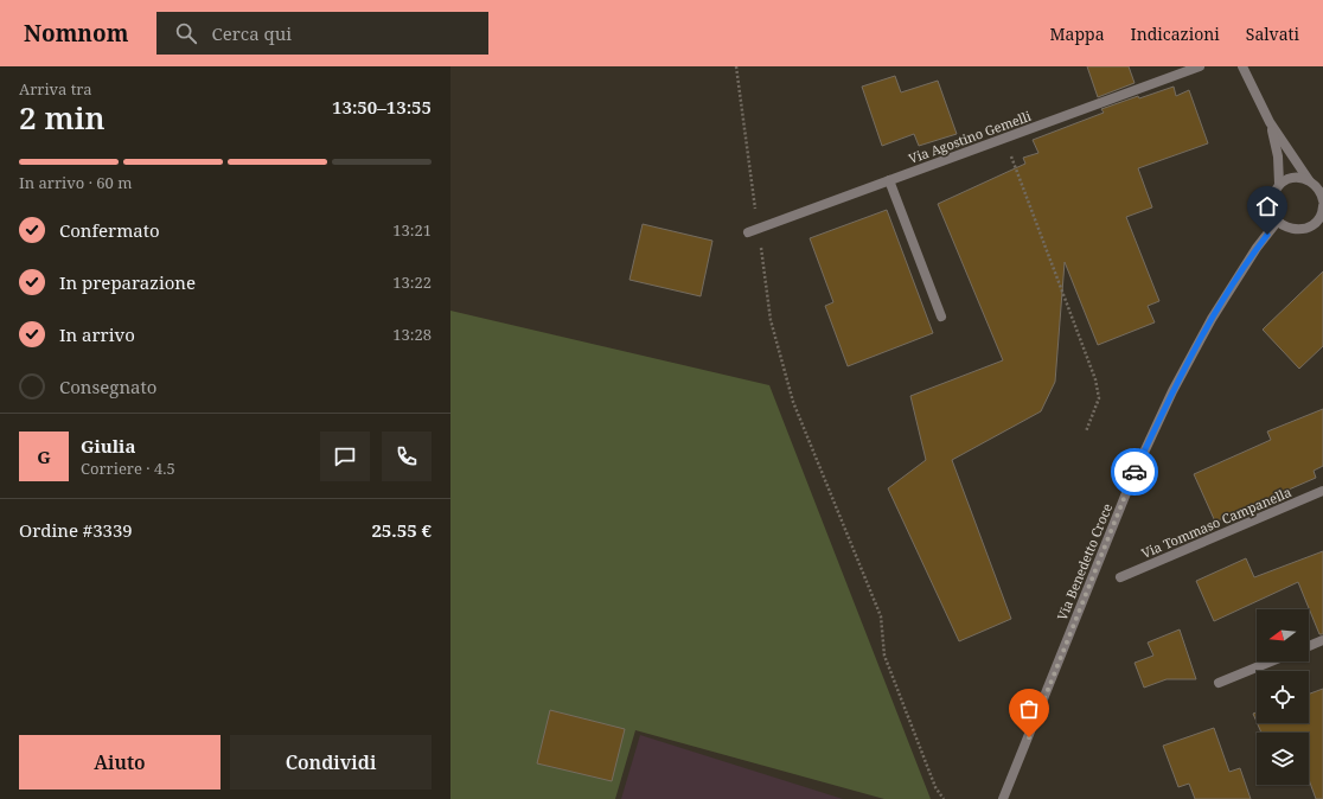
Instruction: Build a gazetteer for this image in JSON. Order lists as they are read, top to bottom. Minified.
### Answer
{"streets":{"street":["Via Agostino Gemelli","Via Tommaso Campanella","Via Benedetto Croce"]},"north":"left","page":{"header":"Nomnom","search":"Cerca qui","nav":["Mappa","Indicazioni","Salvati"],"heading":["2 min","Arriva tra","13:50–13:55"],"panel":["Giulia","Corriere · 4.5","Ordine #3339","25.55 €"],"bar":"In arrivo · 60 m","list":[["Confermato","13:21"],["In preparazione","13:22"],["In arrivo","13:28"],"Consegnato"],"round":"G","buttons":["Aiuto","Condividi"]}}
